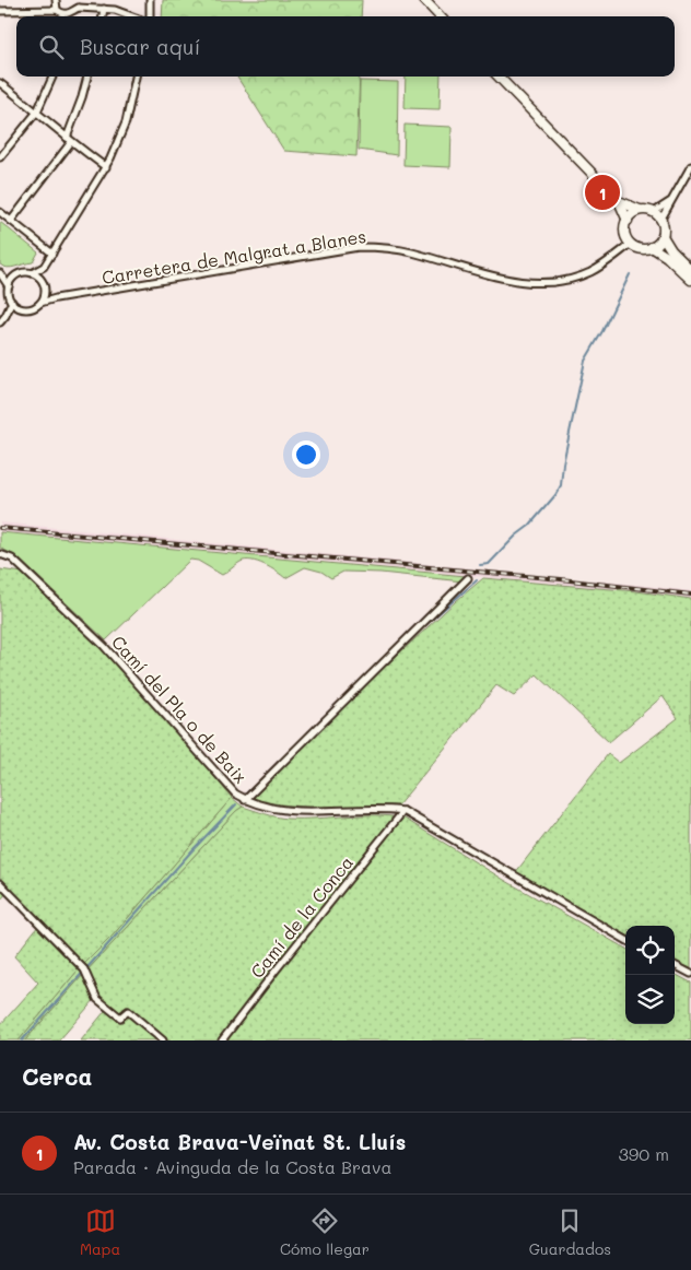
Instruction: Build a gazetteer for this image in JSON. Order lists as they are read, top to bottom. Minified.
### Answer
{"streets":{"street":["Carretera de Malgrat a Blanes","Camí del Pla o de Baix","Camí de la Conca"]},"crossings":[["Camí del Pla o de Baix","Camí de la Conca"]],"page":{"search":"Buscar aquí","pins":"1","heading":"Cerca","list":[{"mark":"1","name":"Av. Costa Brava-Veïnat St. Lluís","note":"Parada · Avinguda de la Costa Brava","value":"390 m"}],"nav":["Mapa","Cómo llegar","Guardados"]}}
